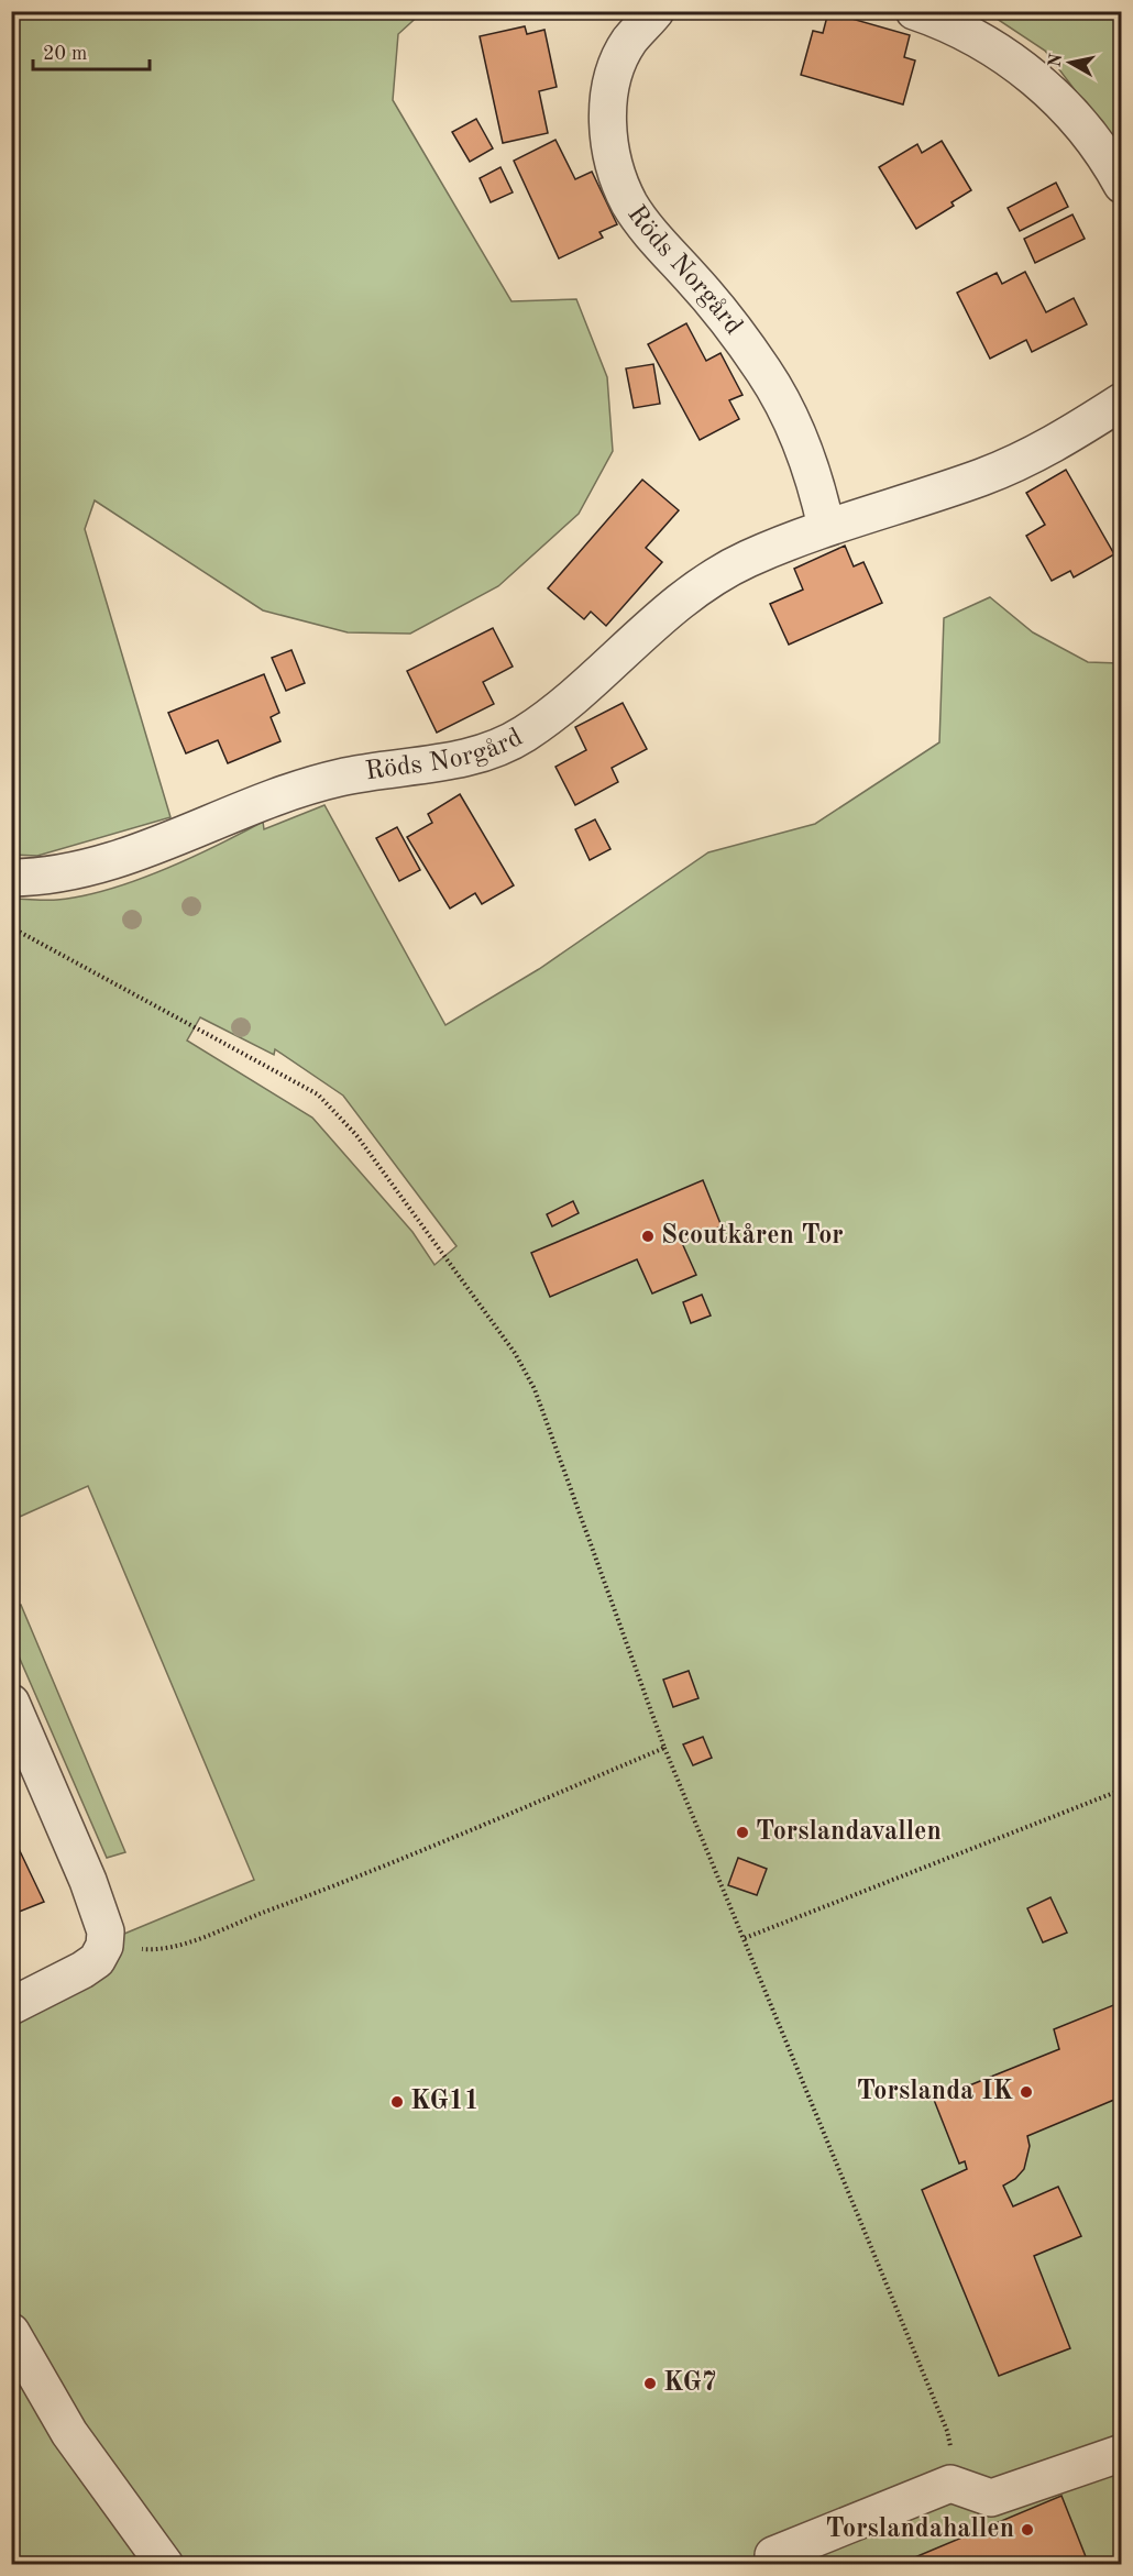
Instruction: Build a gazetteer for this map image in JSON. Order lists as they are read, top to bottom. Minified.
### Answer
{"streets":{"street":["Röds Norgård"]},"places":["Scoutkåren Tor","Torslandavallen","Torslanda IK","KG11","KG7","Torslandahallen"],"scale_bar":"20 m","north":"left"}
